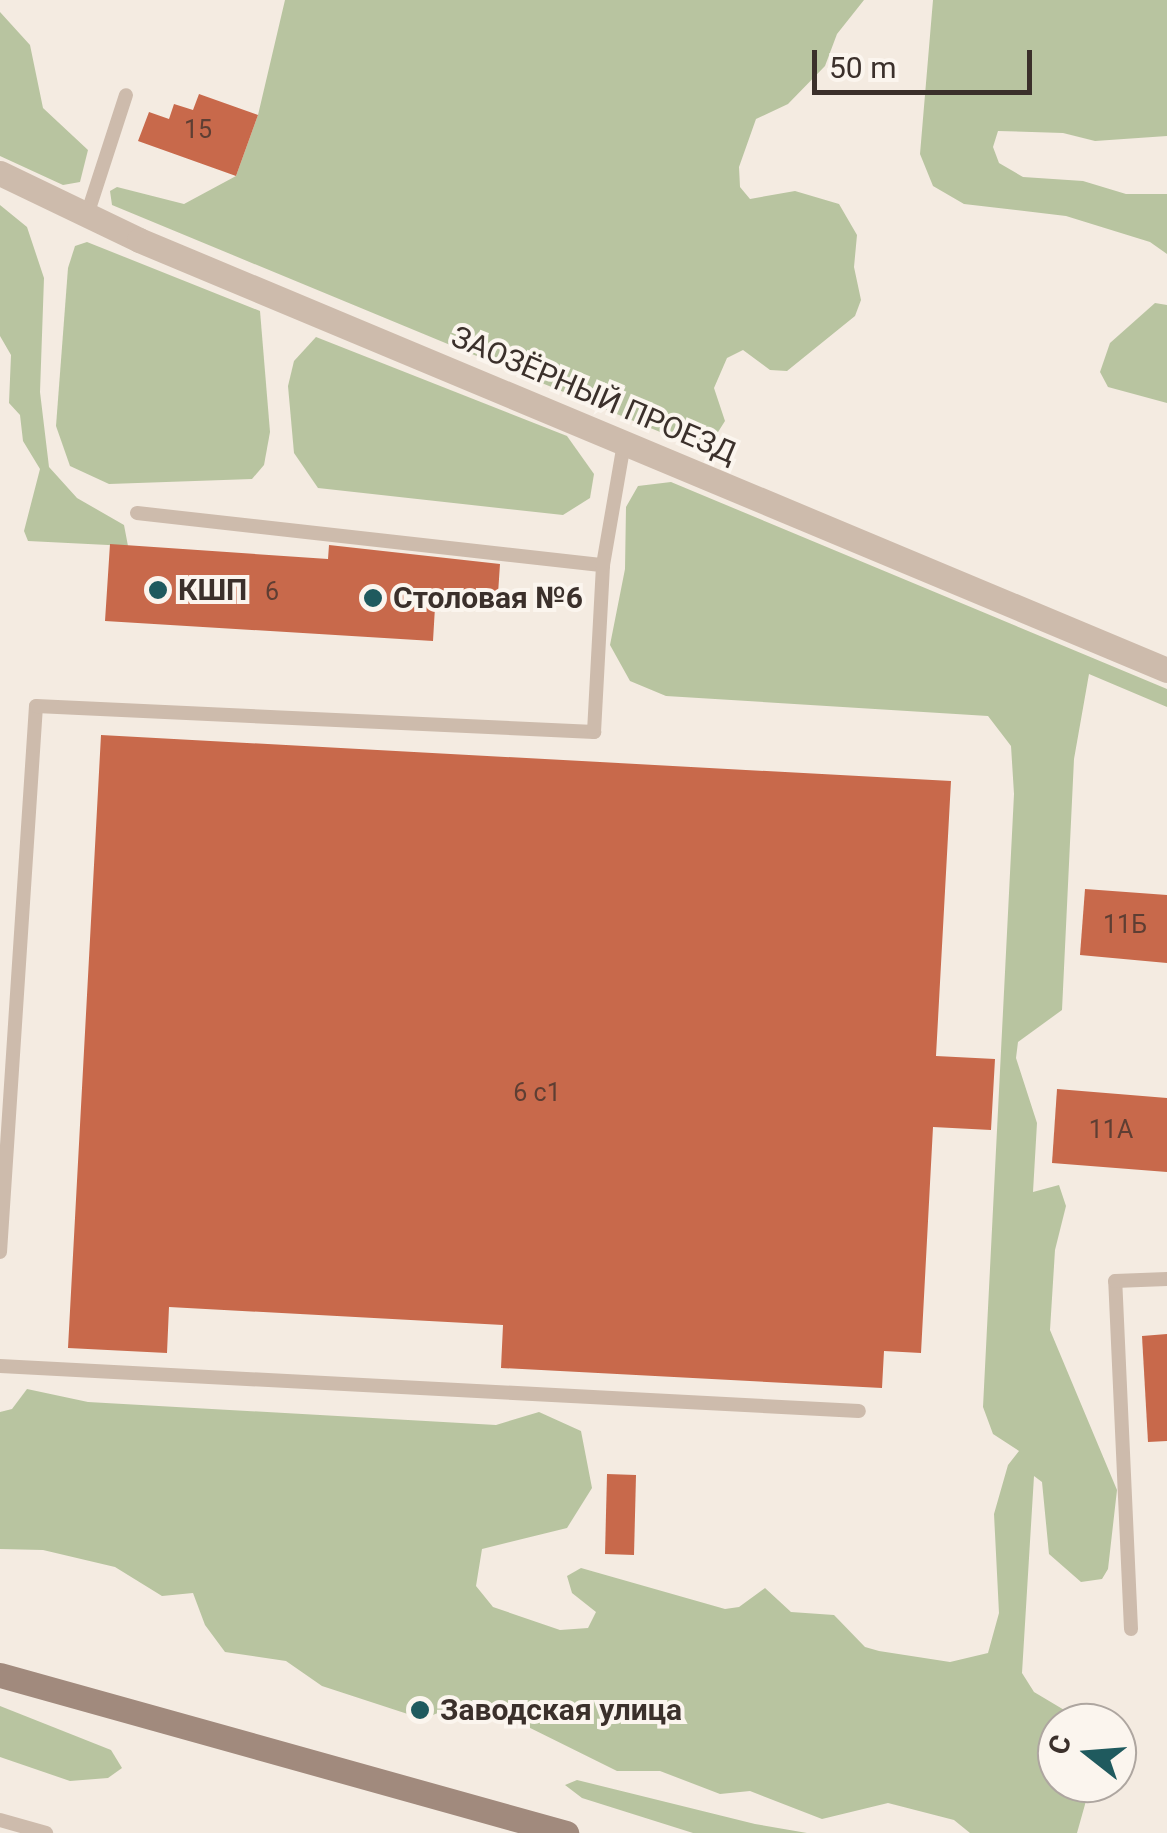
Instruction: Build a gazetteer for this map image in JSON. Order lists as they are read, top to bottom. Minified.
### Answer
{"streets":{"street":["ЗАОЗЁРНЫЙ ПРОЕЗД"]},"places":["КШП","Столовая №6","Заводская улица"],"house_numbers":["15","6","11Б","6 с1","11А"],"scale_bar":"50 m","north":"left"}
